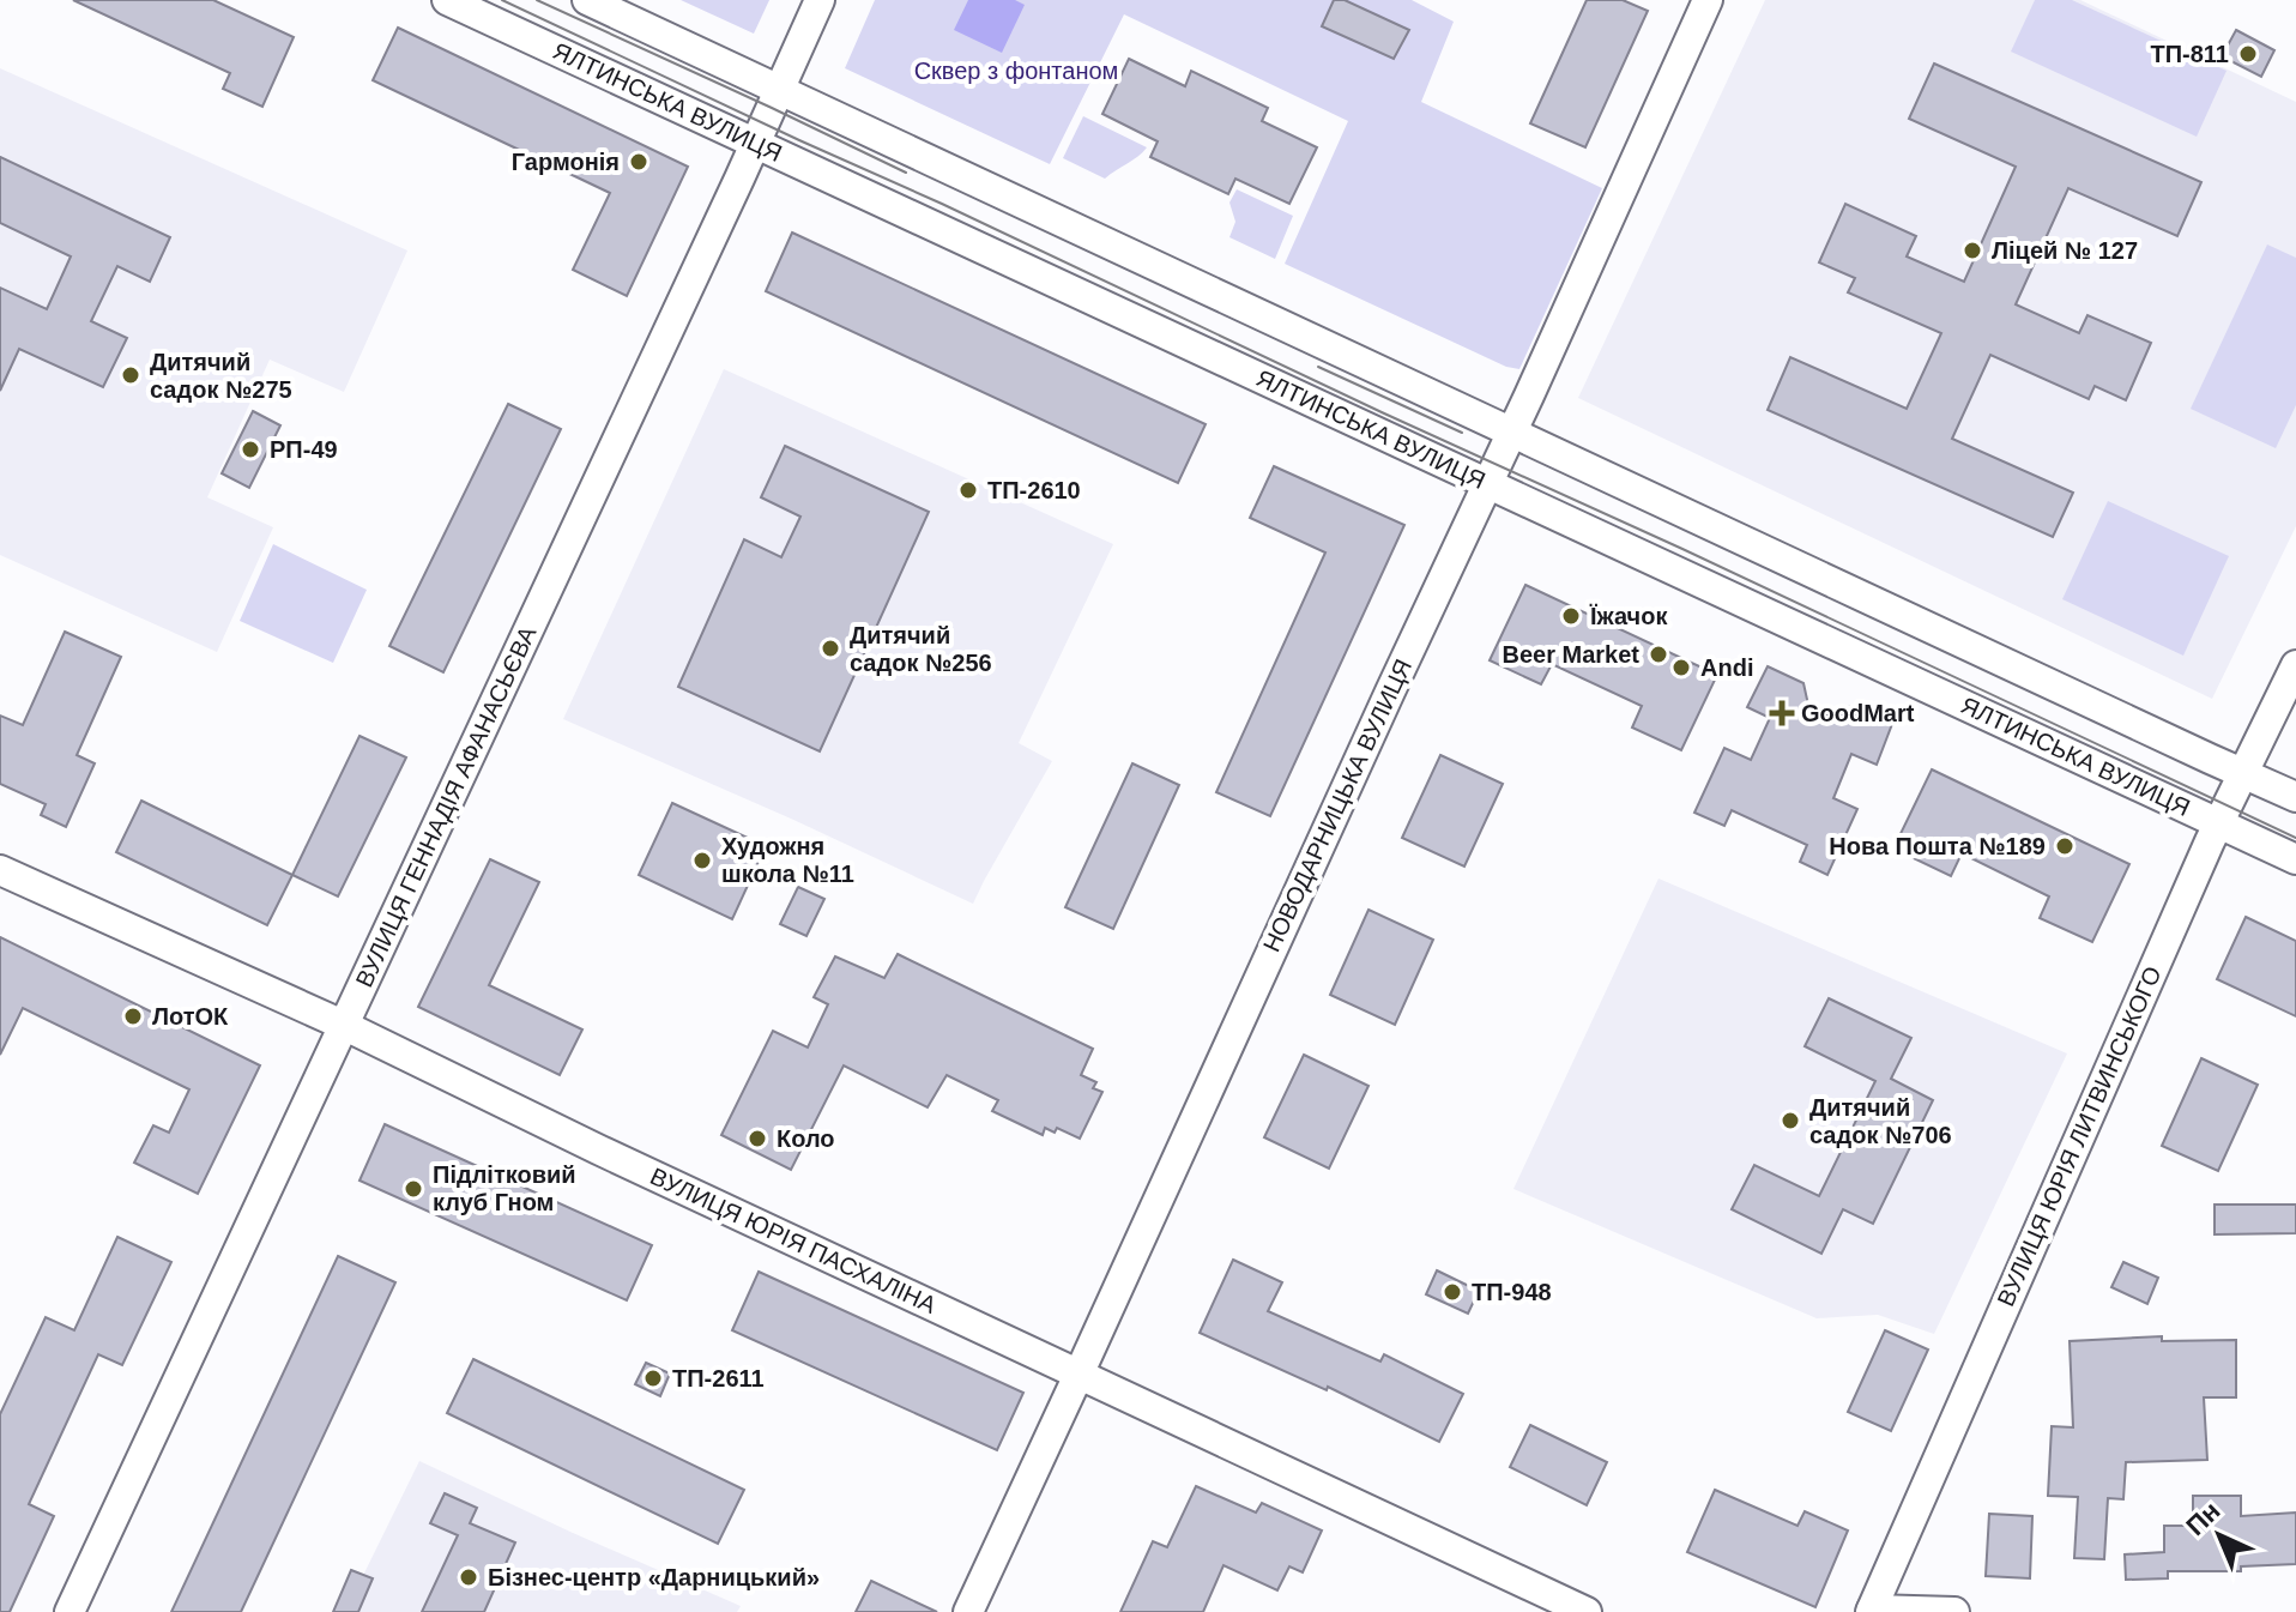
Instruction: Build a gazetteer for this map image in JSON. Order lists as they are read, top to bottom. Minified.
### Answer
{"streets":{"street":["ЯЛТИНСЬКА ВУЛИЦЯ","НОВОДАРНИЦЬКА ВУЛИЦЯ","ВУЛИЦЯ ГЕННАДІЯ АФАНАСЬЄВА","ВУЛИЦЯ ЮРІЯ ЛИТВИНСЬКОГО","ВУЛИЦЯ ЮРІЯ ПАСХАЛІНА"]},"crossings":[["ЯЛТИНСЬКА ВУЛИЦЯ","НОВОДАРНИЦЬКА ВУЛИЦЯ"],["ЯЛТИНСЬКА ВУЛИЦЯ","ВУЛИЦЯ ГЕННАДІЯ АФАНАСЬЄВА"],["ЯЛТИНСЬКА ВУЛИЦЯ","ВУЛИЦЯ ЮРІЯ ЛИТВИНСЬКОГО"],["НОВОДАРНИЦЬКА ВУЛИЦЯ","ВУЛИЦЯ ЮРІЯ ПАСХАЛІНА"],["ВУЛИЦЯ ГЕННАДІЯ АФАНАСЬЄВА","ВУЛИЦЯ ЮРІЯ ПАСХАЛІНА"]],"parks":["Сквер з фонтаном"],"places":{"other":["ТП-811","Гармонія","Ліцей № 127","Дитячий садок №275","РП-49","ТП-2610","Їжачок","Дитячий садок №256","Beer Market","Andi","Нова Пошта №189","Художня школа №11","ЛотОК","Дитячий садок №706","Коло","Підлітковий клуб Гном","ТП-948","ТП-2611","Бізнес-центр «Дарницький»"],"health":["GoodMart"]},"north":"top left"}
